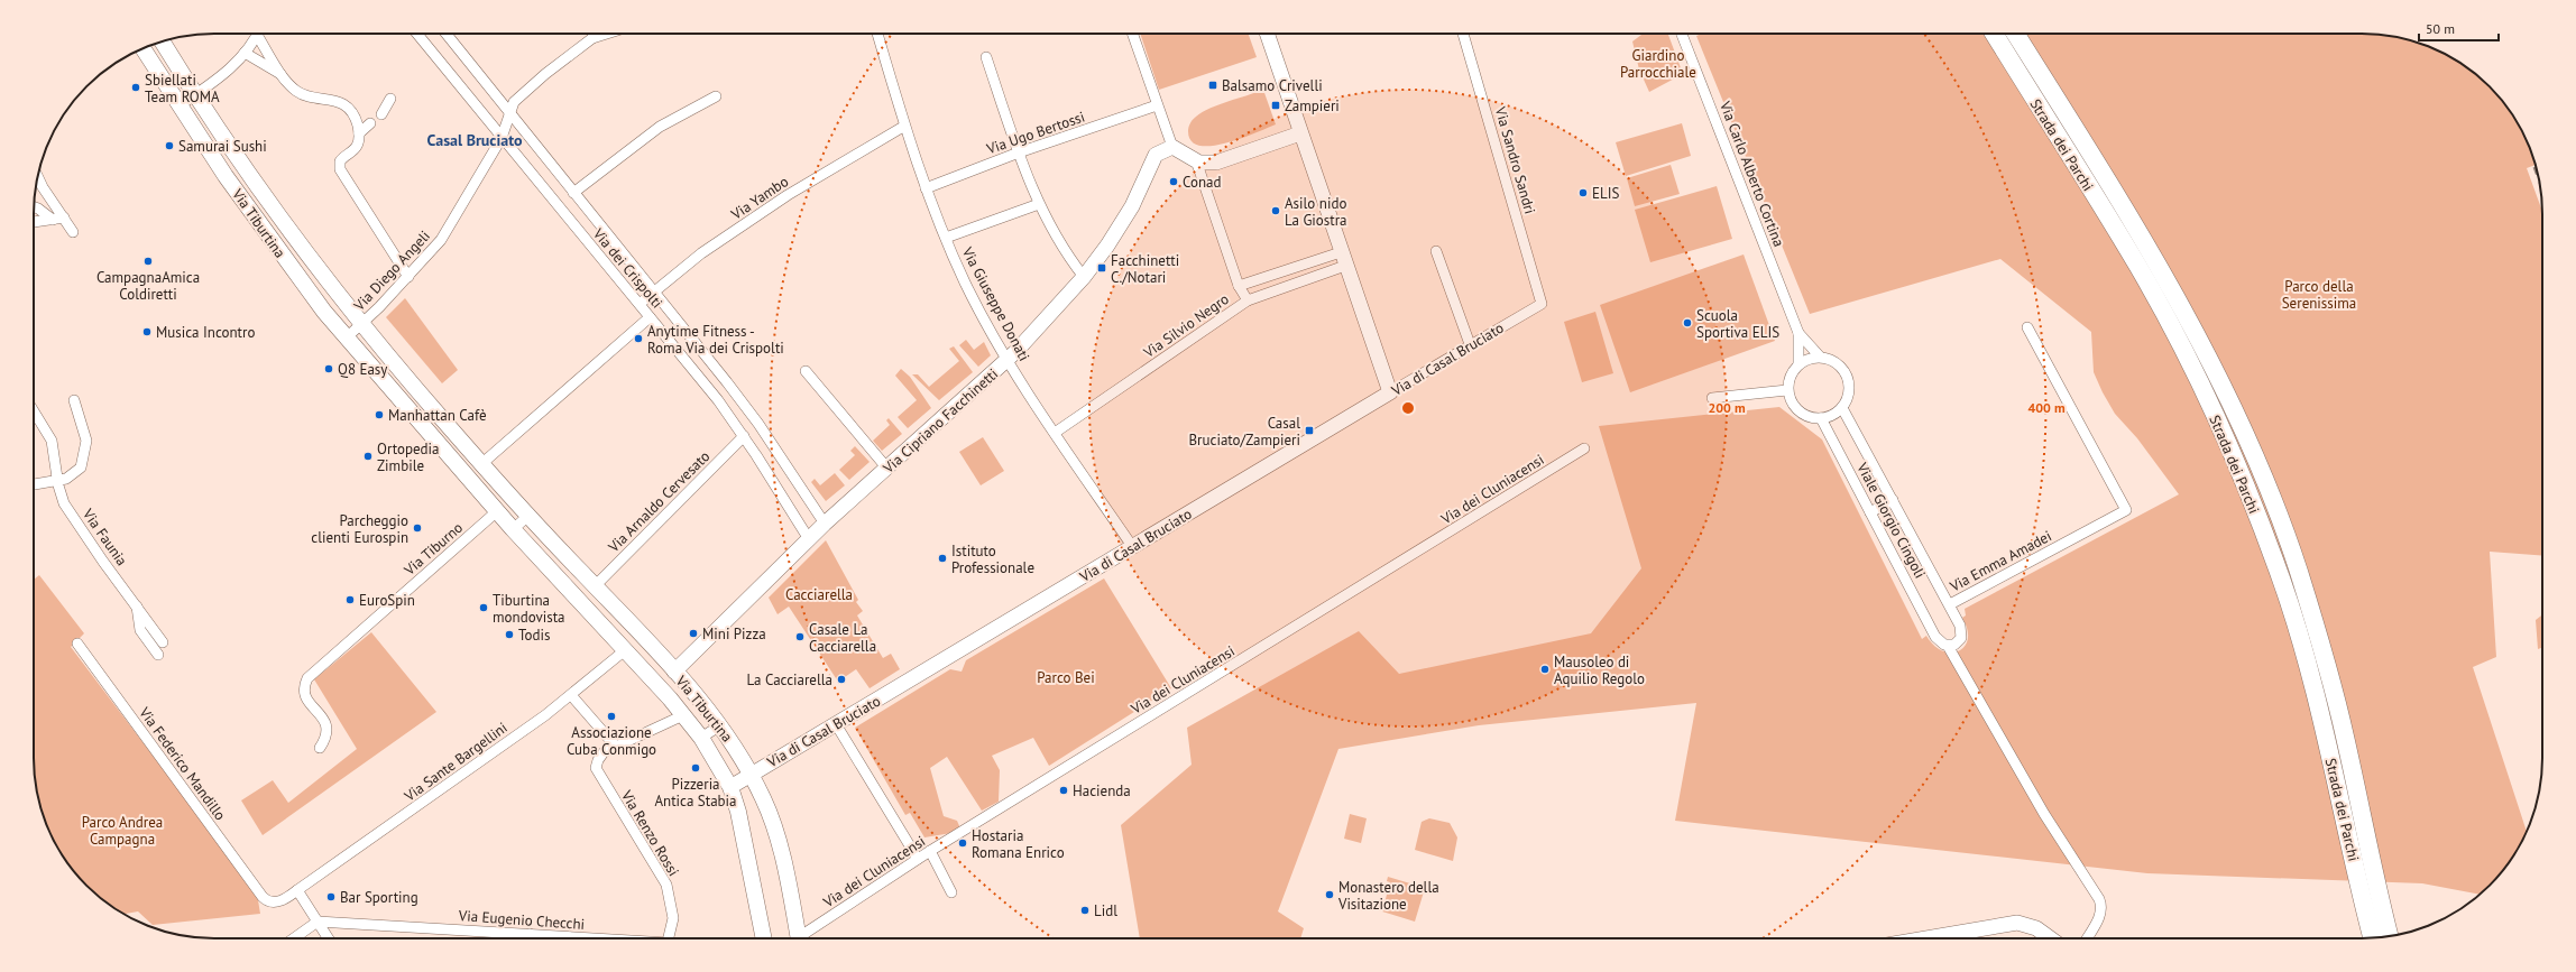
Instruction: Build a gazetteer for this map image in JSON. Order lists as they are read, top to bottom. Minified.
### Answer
{"streets":{"highway":["Strada dei Parchi"],"main road":["Via Tiburtina"],"street":["Via Ugo Bertossi","Via Sandro Sandri","Via Carlo Alberto Cortina","Via Yambo","Via dei Crispolti","Via Diego Angeli","Via Giuseppe Donati","Via Silvio Negro","Via di Casal Bruciato","Via Cipriano Facchinetti","Via dei Cluniacensi","Via Arnaldo Cervesato","Viale Giorgio Cingoli","Via Faunia","Via Tiburno","Via Emma Amadei","Via Sante Bargellini","Via Federico Mandillo","Via Renzo Rossi","Via Eugenio Checchi"]},"crossings":[["Via Ugo Bertossi","Via Giuseppe Donati"],["Via Sandro Sandri","Via di Casal Bruciato"],["Via Carlo Alberto Cortina","Viale Giorgio Cingoli"],["Via Yambo","Via dei Crispolti"],["Via Yambo","Via Giuseppe Donati"],["Via Tiburtina","Via Diego Angeli"],["Via Tiburtina","Via di Casal Bruciato"],["Via Tiburtina","Via Cipriano Facchinetti"],["Via Tiburtina","Via Arnaldo Cervesato"],["Via Tiburtina","Via Tiburno"],["Via Tiburtina","Via Sante Bargellini"],["Via dei Crispolti","Via Diego Angeli"],["Via dei Crispolti","Via Cipriano Facchinetti"],["Via dei Crispolti","Via Arnaldo Cervesato"],["Via Giuseppe Donati","Via Silvio Negro"],["Via Giuseppe Donati","Via di Casal Bruciato"],["Via Giuseppe Donati","Via Cipriano Facchinetti"],["Viale Giorgio Cingoli","Via Emma Amadei"],["Via Sante Bargellini","Via Federico Mandillo"]],"districts":["Casal Bruciato"],"parks":["Giardino Parrocchiale","Parco della Serenissima","Cacciarella","Parco Bei","Parco Andrea Campagna"],"places":{"transit":["Balsamo Crivelli","Zampieri","Facchinetti C./Notari","Casal Bruciato/Zampieri"],"other":["Sbiellati Team ROMA","Samurai Sushi","Conad","ELIS","Asilo nido La Giostra","CampagnaAmica Coldiretti","Scuola Sportiva ELIS","Musica Incontro","Anytime Fitness - Roma Via dei Crispolti","Q8 Easy","Manhattan Cafè","Ortopedia Zimbile","Parcheggio clienti Eurospin","Istituto Professionale","EuroSpin","Tiburtina mondovista","Mini Pizza","Todis","Casale La Cacciarella","Mausoleo di Aquilio Regolo","La Cacciarella","Associazione Cuba Conmigo","Pizzeria Antica Stabia","Hacienda","Hostaria Romana Enrico","Monastero della Visitazione","Bar Sporting","Lidl"]},"scale_bar":"50 m","rings":["200 m","400 m"]}
